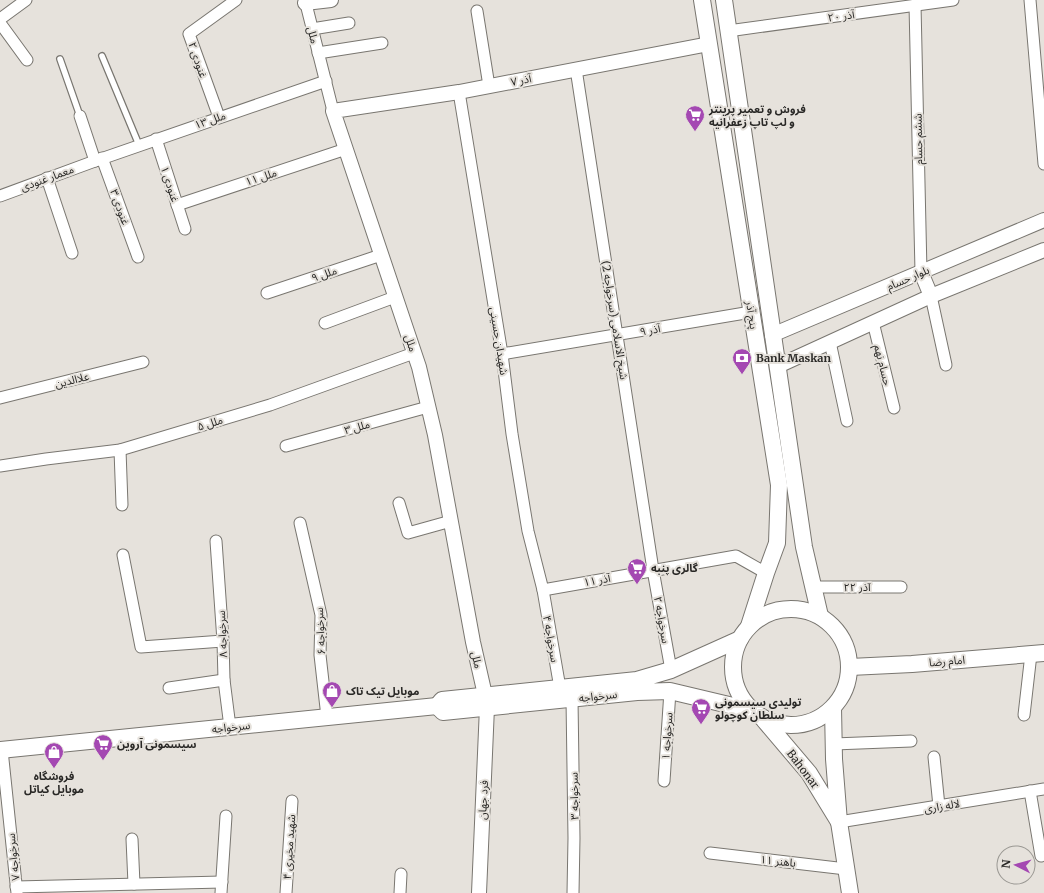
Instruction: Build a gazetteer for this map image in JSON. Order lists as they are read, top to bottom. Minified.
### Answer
{"streets":{"main road":["پنج آذر","امام رضا","سرخواجه","Bahonar"],"street":["۲۰ آذر","ملل","۲ غنودی","آذر ۷","ملل ۱۳","ششم حسام","۱۱ ملل","معمار غنودی","۱ غنودی","۳ غنودی","ملل ۹","بلوار حسام","شیخ الاسلامی (سرخواجه 2)","۹ آذر","شهیدان حسینی","حسام نهم","علاالدین","ملل ۵","ملل ۳","آذر ۱۱","۲۲ آذر","سرخواجه ۲","سرخواجه ۶","۸ سرخواجه","سرخواجه ۴","سرخواجه ۱","سرخواجه ۳","فرد جهان","لاله زاری","۴ شهید مخیری","سرخواجه ۷","باهنر ۱۱"]},"crossings":[["۲۰ آذر","ششم حسام"],["۲۰ آذر","پنج آذر"],["ملل","آذر ۷"],["ملل","ملل ۱۳"],["ملل","۱۱ ملل"],["ملل","ملل ۹"],["ملل","ملل ۵"],["ملل","ملل ۳"],["ملل","سرخواجه"],["ملل","فرد جهان"],["۲ غنودی","ملل ۱۳"],["آذر ۷","پنج آذر"],["آذر ۷","شیخ الاسلامی (سرخواجه 2)"],["آذر ۷","شهیدان حسینی"],["ملل ۱۳","معمار غنودی"],["ملل ۱۳","۱ غنودی"],["ملل ۱۳","۳ غنودی"],["ششم حسام","بلوار حسام"],["۱۱ ملل","۱ غنودی"],["معمار غنودی","۳ غنودی"],["بلوار حسام","پنج آذر"],["پنج آذر","۹ آذر"],["پنج آذر","آذر ۱۱"],["پنج آذر","۲۲ آذر"],["پنج آذر","امام رضا"],["پنج آذر","سرخواجه"],["پنج آذر","Bahonar"],["شیخ الاسلامی (سرخواجه 2)","۹ آذر"],["شیخ الاسلامی (سرخواجه 2)","آذر ۱۱"],["شیخ الاسلامی (سرخواجه 2)","سرخواجه ۲"],["۹ آذر","شهیدان حسینی"],["شهیدان حسینی","آذر ۱۱"],["شهیدان حسینی","سرخواجه ۴"],["آذر ۱۱","سرخواجه ۲"],["آذر ۱۱","سرخواجه ۴"],["سرخواجه ۲","سرخواجه"],["سرخواجه ۶","سرخواجه"],["۸ سرخواجه","سرخواجه"],["سرخواجه ۴","سرخواجه"],["امام رضا","سرخواجه"],["امام رضا","Bahonar"],["سرخواجه","سرخواجه ۱"],["سرخواجه","Bahonar"],["سرخواجه","سرخواجه ۳"],["سرخواجه","فرد جهان"],["سرخواجه","سرخواجه ۷"],["Bahonar","لاله زاری"],["Bahonar","باهنر ۱۱"]],"places":{"supermarket":["فروش و تعمیر پرینتر و لپ تاپ زعفرانیه","گالری پنبه","تولیدی سیسمونی سلطان کوچولو","سیسمونی آروین"],"bank":["Bank Maskan"],"shop":["موبایل تیک تاک","فروشگاه موبایل کیاتل"]},"north":"left"}
